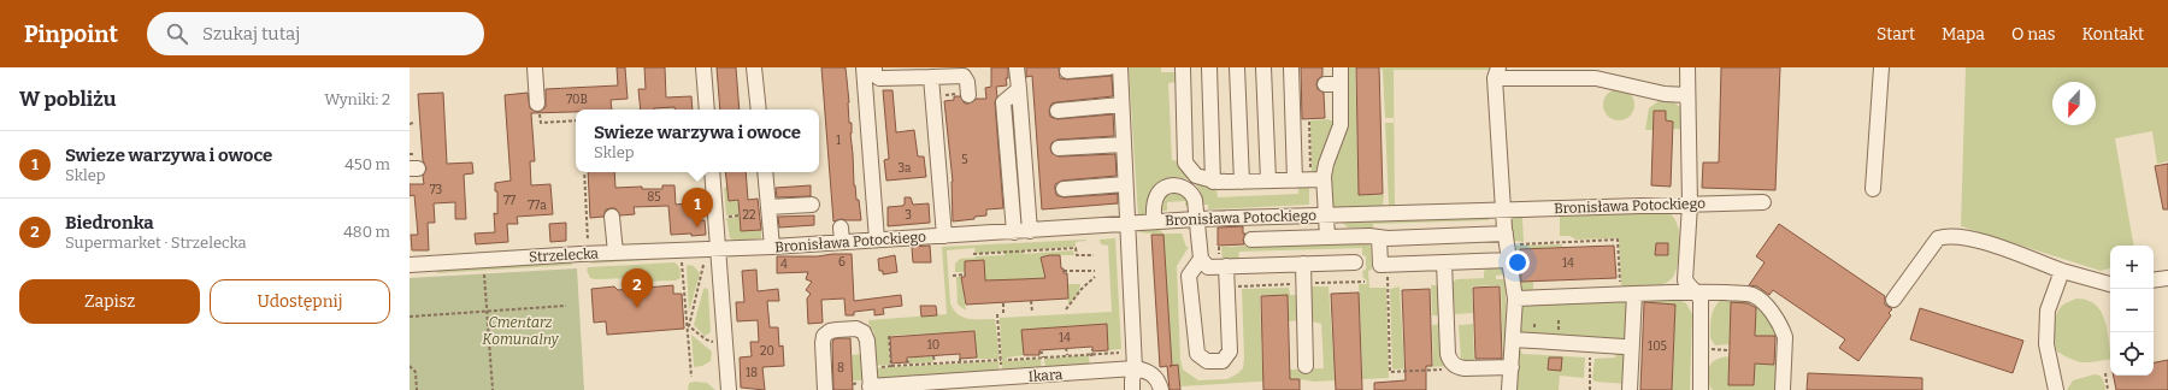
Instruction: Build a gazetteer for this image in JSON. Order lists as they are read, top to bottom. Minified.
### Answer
{"streets":{"street":["Bronisława Potockiego","Strzelecka","Ikara"]},"crossings":[["Bronisława Potockiego","Strzelecka"]],"parks":["Cmentarz Komunalny"],"house_numbers":["70B","1","5","3a","73","85","77","77a","22","3","6","14","4","14","10","105","20","8","18"],"north":"bottom","page":{"header":"Pinpoint","search":"Szukaj tutaj","nav":["Start","Mapa","O nas","Kontakt"],"heading":["W pobliżu","Wyniki: 2"],"popup":["Swieze warzywa i owoce","Sklep"],"list":[{"mark":"1","name":"Swieze warzywa i owoce","note":"Sklep","value":"450 m"},{"mark":"2","name":"Biedronka","note":"Supermarket · Strzelecka","value":"480 m"}],"pins":["1","2"],"map_buttons":["+","−"],"buttons":["Zapisz","Udostępnij"]}}
